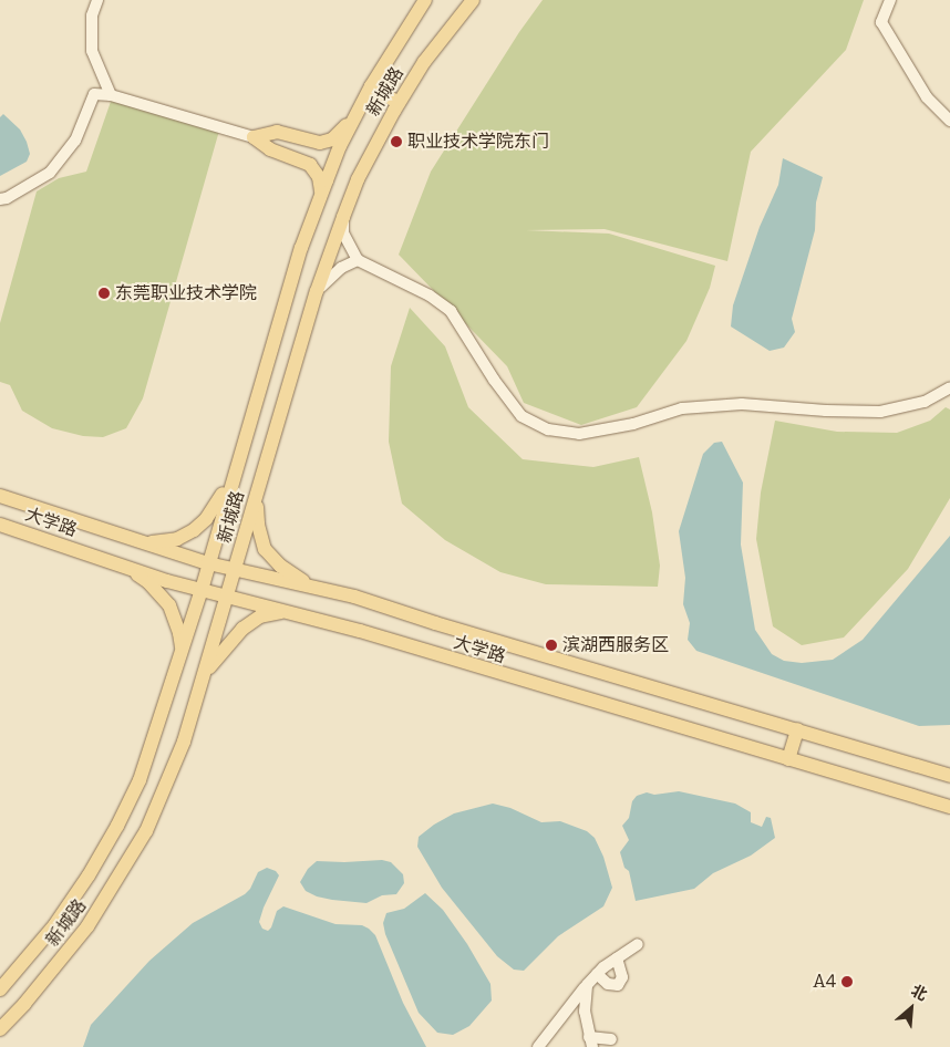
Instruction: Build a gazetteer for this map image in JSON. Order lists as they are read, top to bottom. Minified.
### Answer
{"streets":{"main road":["新城路","大学路"]},"crossings":[["新城路","大学路"]],"places":["职业技术学院东门","东莞职业技术学院","滨湖西服务区","A4"],"north":"top right"}
